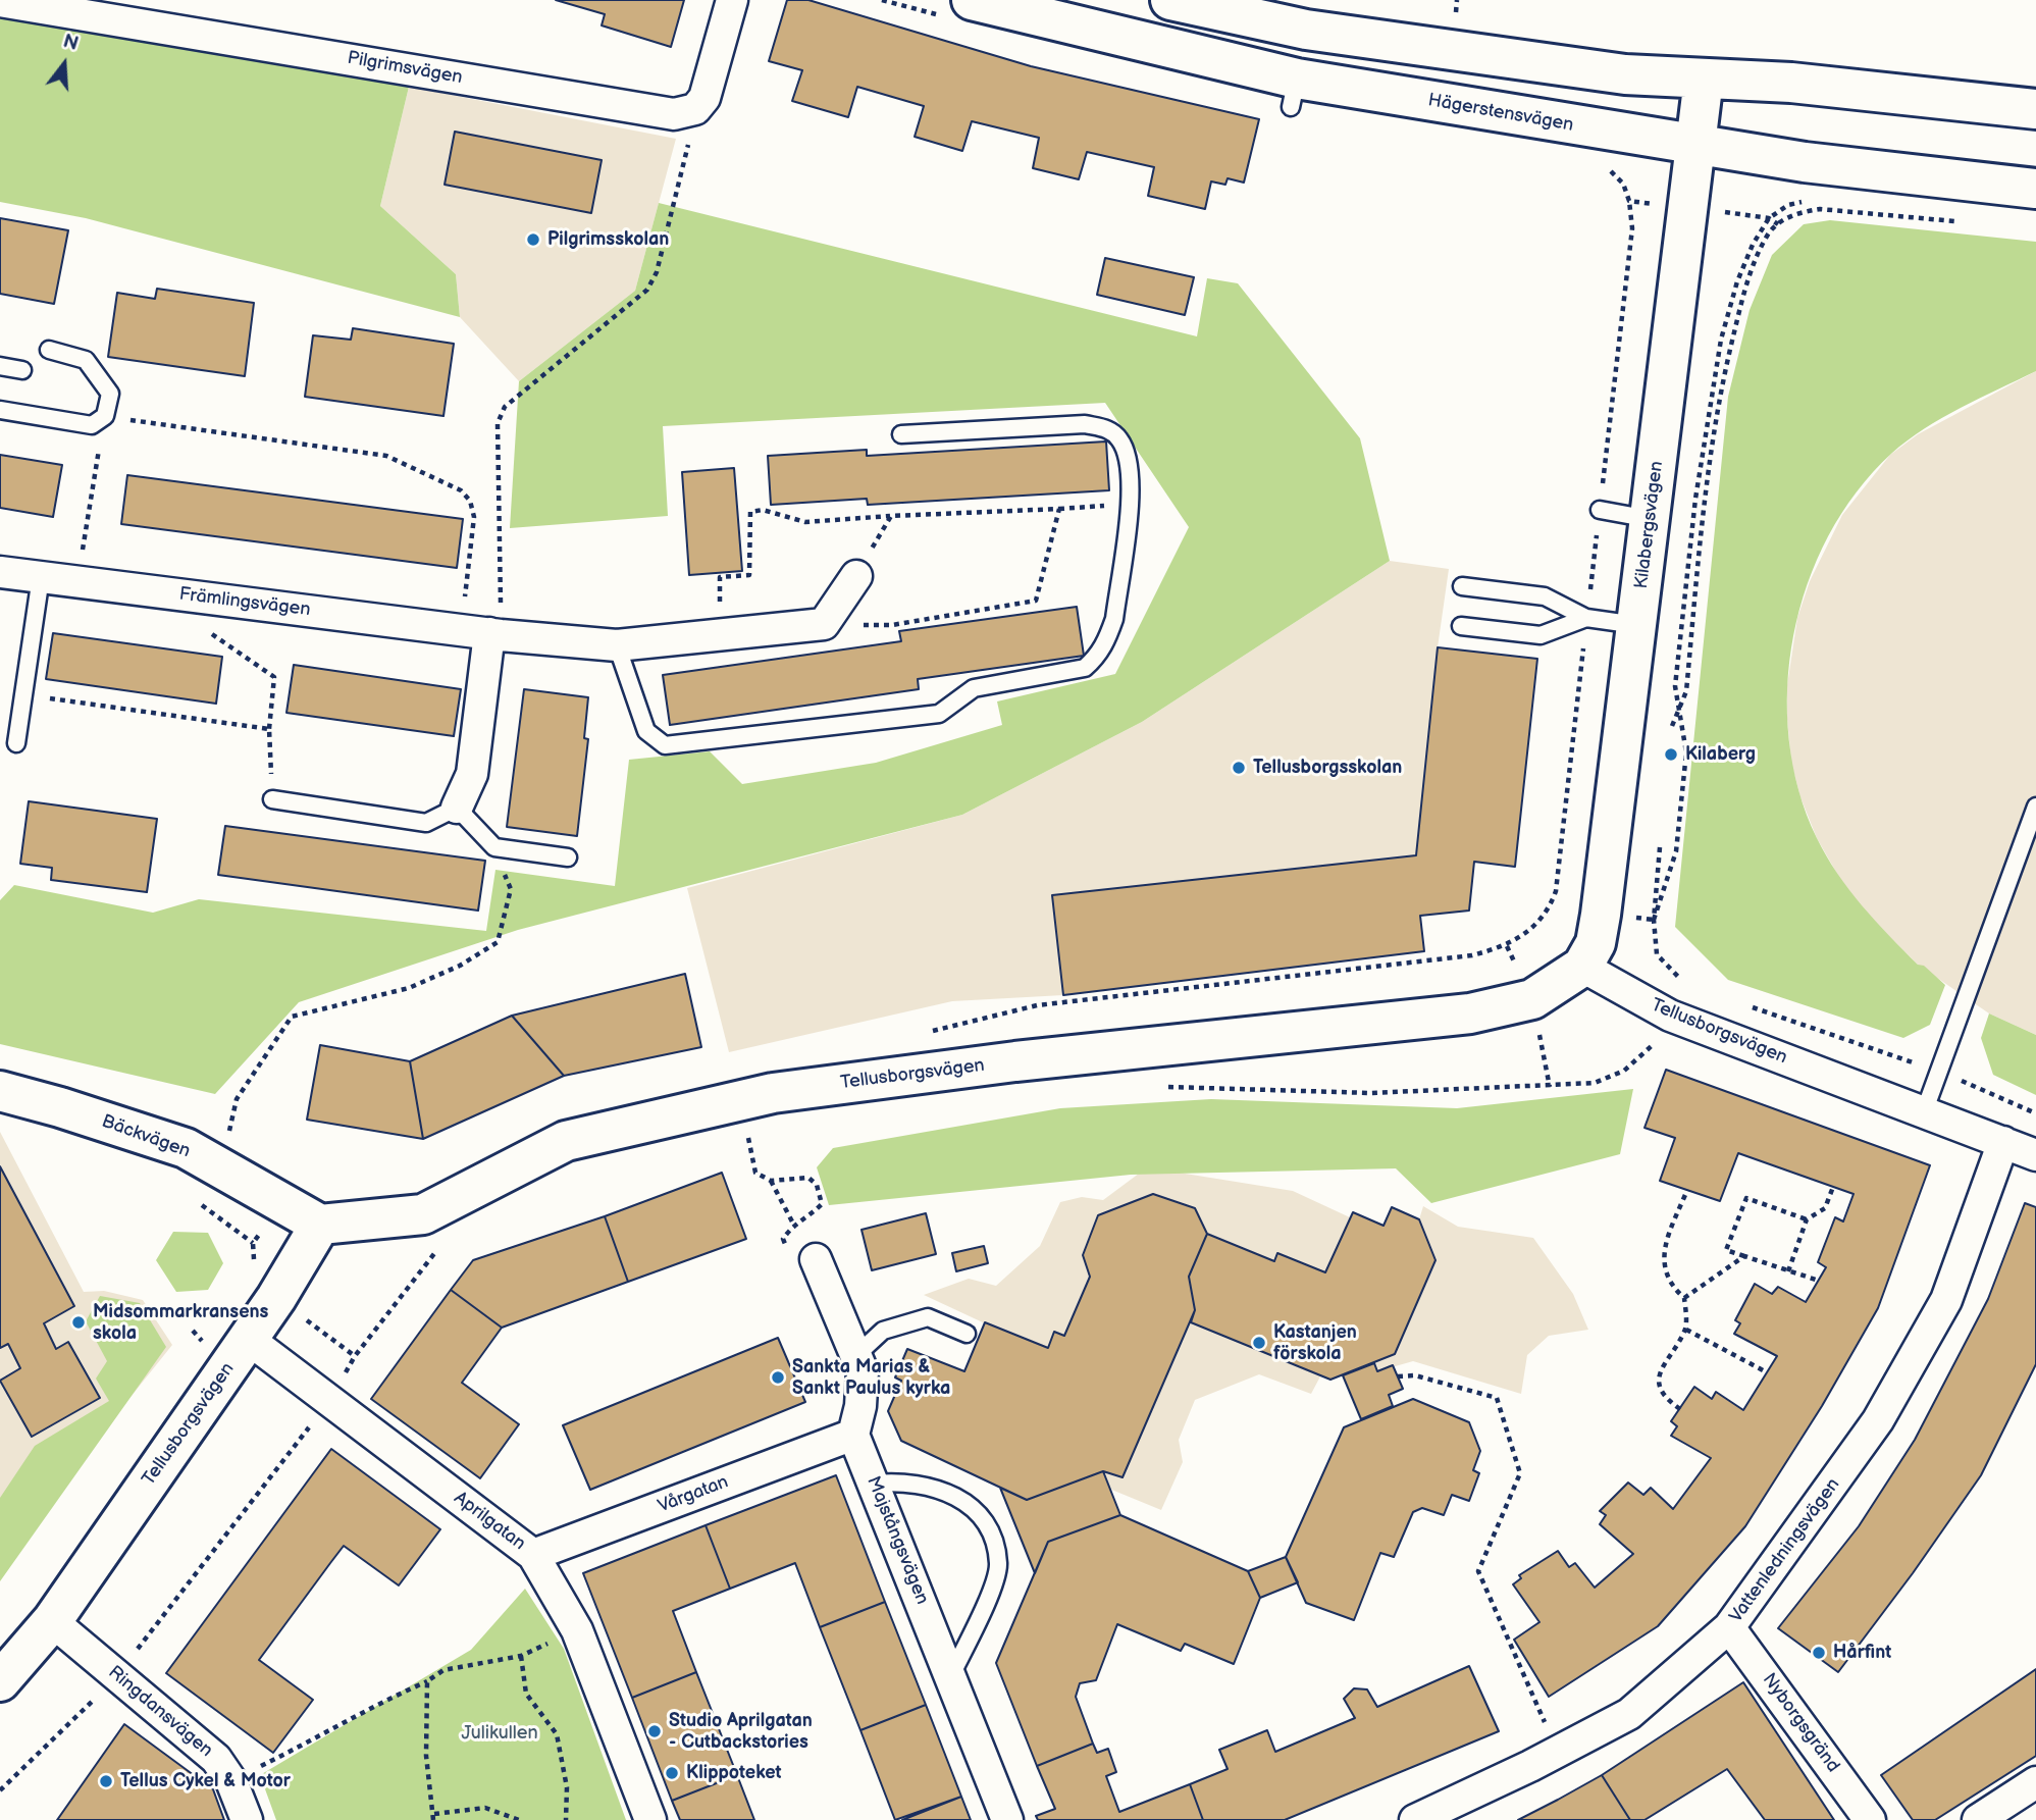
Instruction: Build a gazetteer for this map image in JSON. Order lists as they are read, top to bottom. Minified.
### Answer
{"streets":{"street":["Pilgrimsvägen","Hägerstensvägen","Kilabergsvägen","Främlingsvägen","Tellusborgsvägen","Bäckvägen","Vårgatan","Aprilgatan","Majstångsvägen","Vattenledningsvägen","Ringdansvägen","Nyborgsgränd"]},"crossings":[["Hägerstensvägen","Kilabergsvägen"],["Kilabergsvägen","Tellusborgsvägen"],["Tellusborgsvägen","Bäckvägen"],["Tellusborgsvägen","Aprilgatan"],["Tellusborgsvägen","Vattenledningsvägen"],["Tellusborgsvägen","Ringdansvägen"],["Vårgatan","Aprilgatan"],["Vårgatan","Majstångsvägen"],["Vattenledningsvägen","Nyborgsgränd"]],"parks":["Julikullen"],"places":["Pilgrimsskolan","Kilaberg","Tellusborgsskolan","Midsommarkransens skola","Kastanjen förskola","Sankta Marias & Sankt Paulus kyrka","Hårfint","Studio Aprilgatan - Cutbackstories","Klippoteket","Tellus Cykel & Motor"],"north":"top"}
